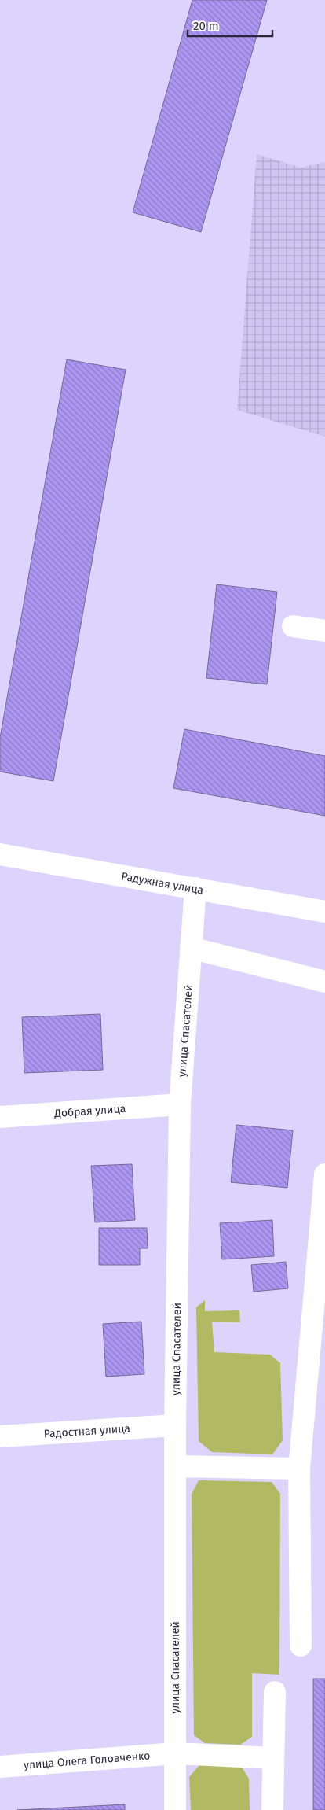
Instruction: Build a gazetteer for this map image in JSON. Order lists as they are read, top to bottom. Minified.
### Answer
{"streets":{"street":["Радужная улица","улица Спасателей","Добрая улица","Радостная улица","улица Олега Головченко"]},"crossings":[["Радужная улица","улица Спасателей"],["улица Спасателей","Добрая улица"],["улица Спасателей","Радостная улица"],["улица Спасателей","улица Олега Головченко"]],"scale_bar":"20 m"}
